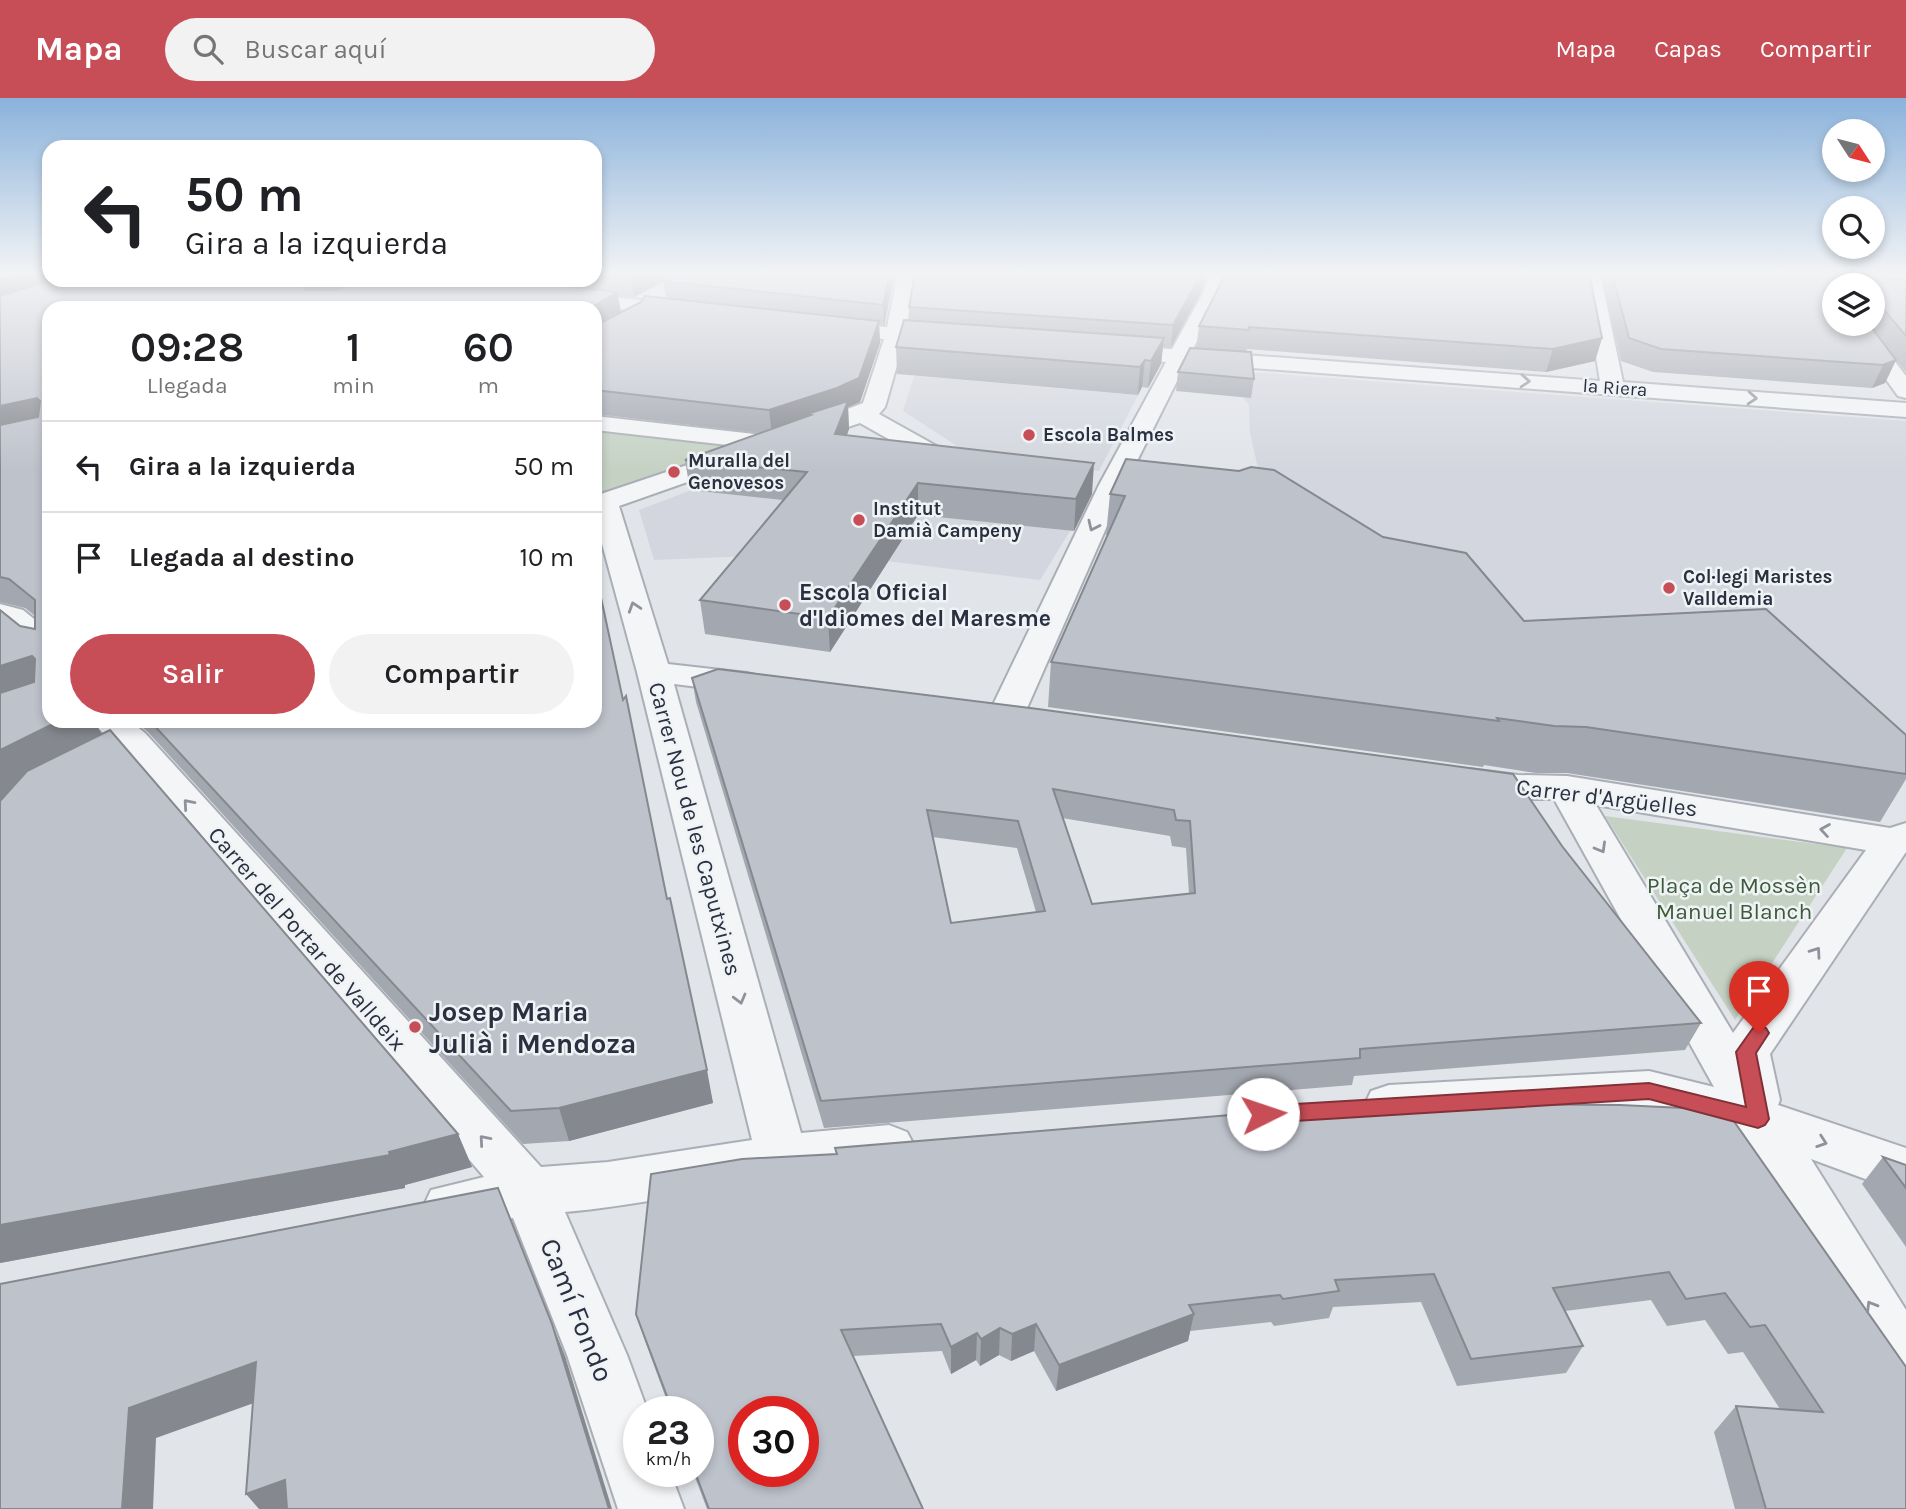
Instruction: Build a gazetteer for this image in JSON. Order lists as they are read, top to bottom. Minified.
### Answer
{"streets":{"street":["la Riera","Carrer d'Argüelles","Carrer Nou de les Caputxines","Carrer del Portar de Valldeix","Camí Fondo"]},"crossings":[["Carrer del Portar de Valldeix","Camí Fondo"]],"one_way":["la Riera","Carrer del Portar de Valldeix"],"parks":["Plaça de Mossèn Manuel Blanch"],"places":["Escola Balmes","Muralla del Genovesos","Institut Damià Campeny","Col·legi Maristes Valldemia","Escola Oficial d'Idiomes del Maresme","Josep Maria Julià i Mendoza"],"north":"bottom right","page":{"header":"Mapa","search":"Buscar aquí","nav":["Mapa","Capas","Compartir"],"turn":["50 m","Gira a la izquierda"],"eta":["09:28","Llegada","1","min","60","m"],"list":[{"name":"Gira a la izquierda","value":"50 m"},{"name":"Llegada al destino","value":"10 m"}],"buttons":["Salir","Compartir"],"speed":"23 km/h","limit":"30"}}
